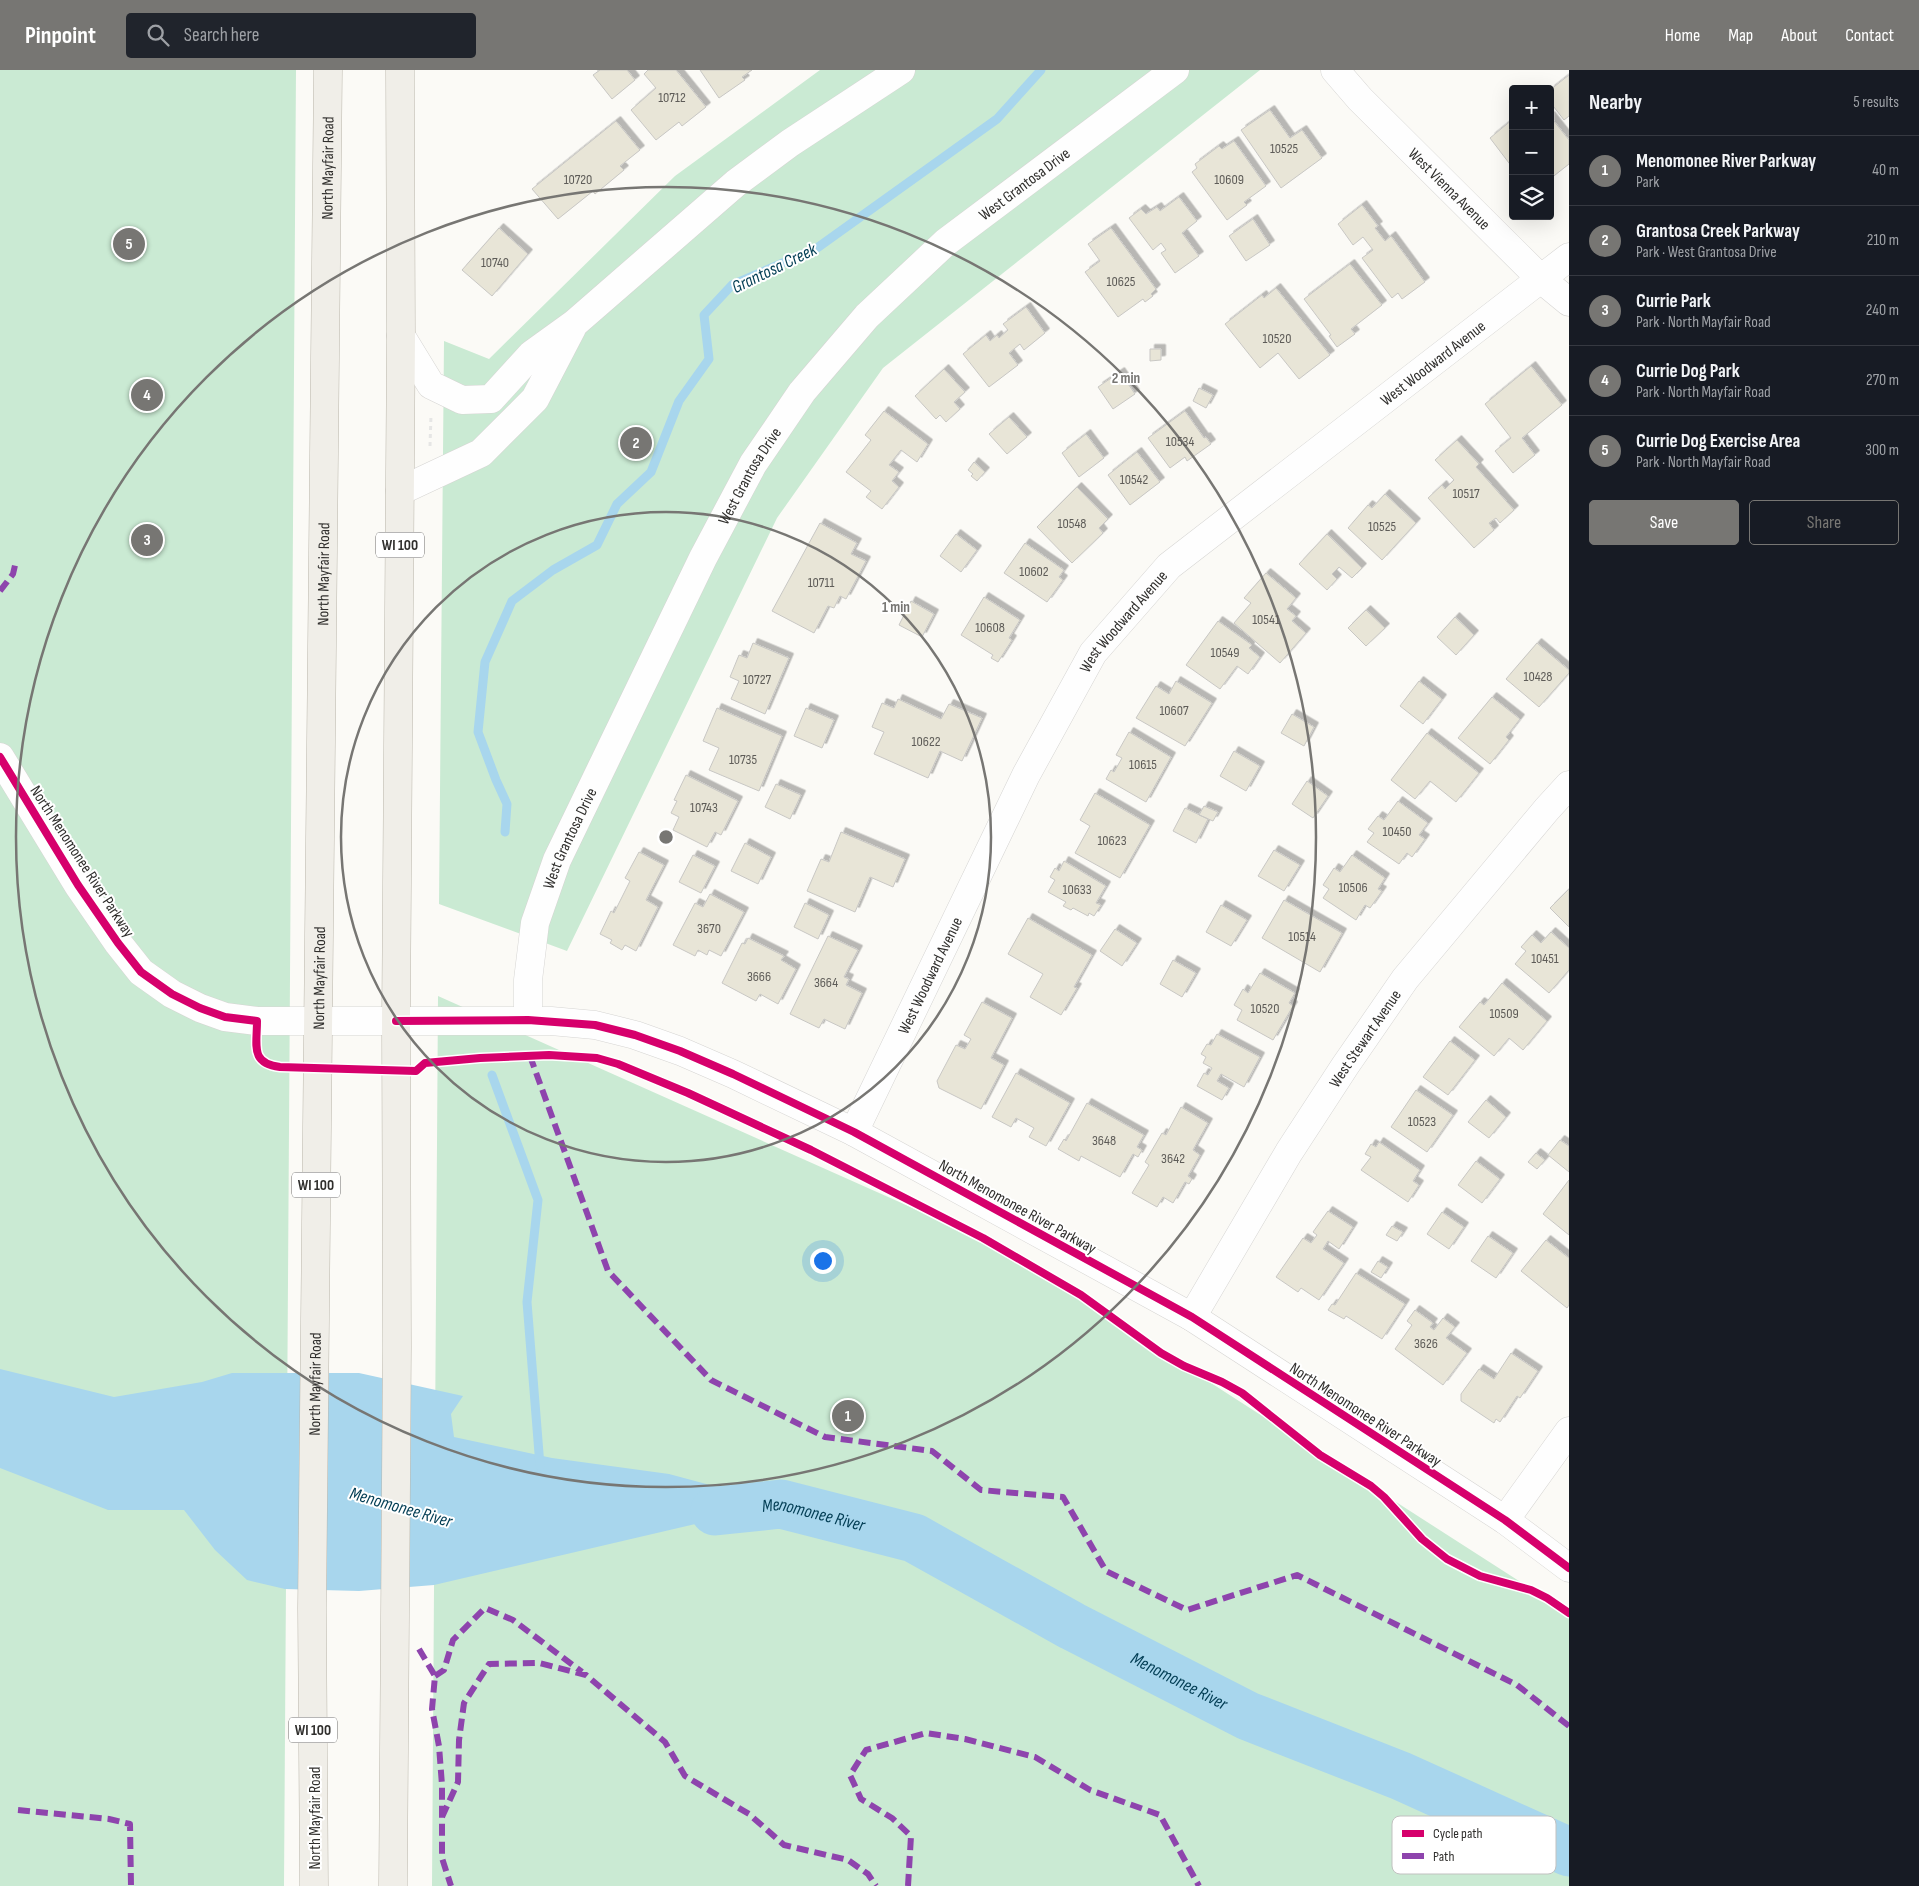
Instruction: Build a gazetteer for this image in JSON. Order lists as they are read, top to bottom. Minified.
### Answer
{"streets":{"main road":["North Mayfair Road","WI 100"],"street":["West Grantosa Drive","West Vienna Avenue","West Woodward Avenue","North Menomonee River Parkway","West Stewart Avenue"]},"crossings":[["North Mayfair Road","North Menomonee River Parkway"],["West Grantosa Drive","North Menomonee River Parkway"],["West Vienna Avenue","West Woodward Avenue"],["West Woodward Avenue","North Menomonee River Parkway"],["WI 100","North Menomonee River Parkway"],["North Menomonee River Parkway","West Stewart Avenue"]],"water":["Grantosa Creek","Menomonee River"],"house_numbers":["10712","10525","10720","10609","10740","10625","10520","10534","10542","10517","10548","10525","10602","10711","10541","10608","10549","10428","10727","10607","10622","10735","10615","10743","10450","10623","10506","10633","3670","10514","10451","3666","3664","10520","10509","10523","3648","3642","3626"],"legend":["Cycle path","Path"],"page":{"header":"Pinpoint","search":"Search here","nav":["Home","Map","About","Contact"],"heading":["Nearby","5 results"],"map_buttons":["+","−"],"list":[{"mark":"1","name":"Menomonee River Parkway","note":"Park","value":"40 m"},{"mark":"2","name":"Grantosa Creek Parkway","note":"Park · West Grantosa Drive","value":"210 m"},{"mark":"3","name":"Currie Park","note":"Park · North Mayfair Road","value":"240 m"},{"mark":"4","name":"Currie Dog Park","note":"Park · North Mayfair Road","value":"270 m"},{"mark":"5","name":"Currie Dog Exercise Area","note":"Park · North Mayfair Road","value":"300 m"}],"pins":["5","4","2","3","1"],"buttons":["Save","Share"]},"rings":["2 min","1 min"]}
